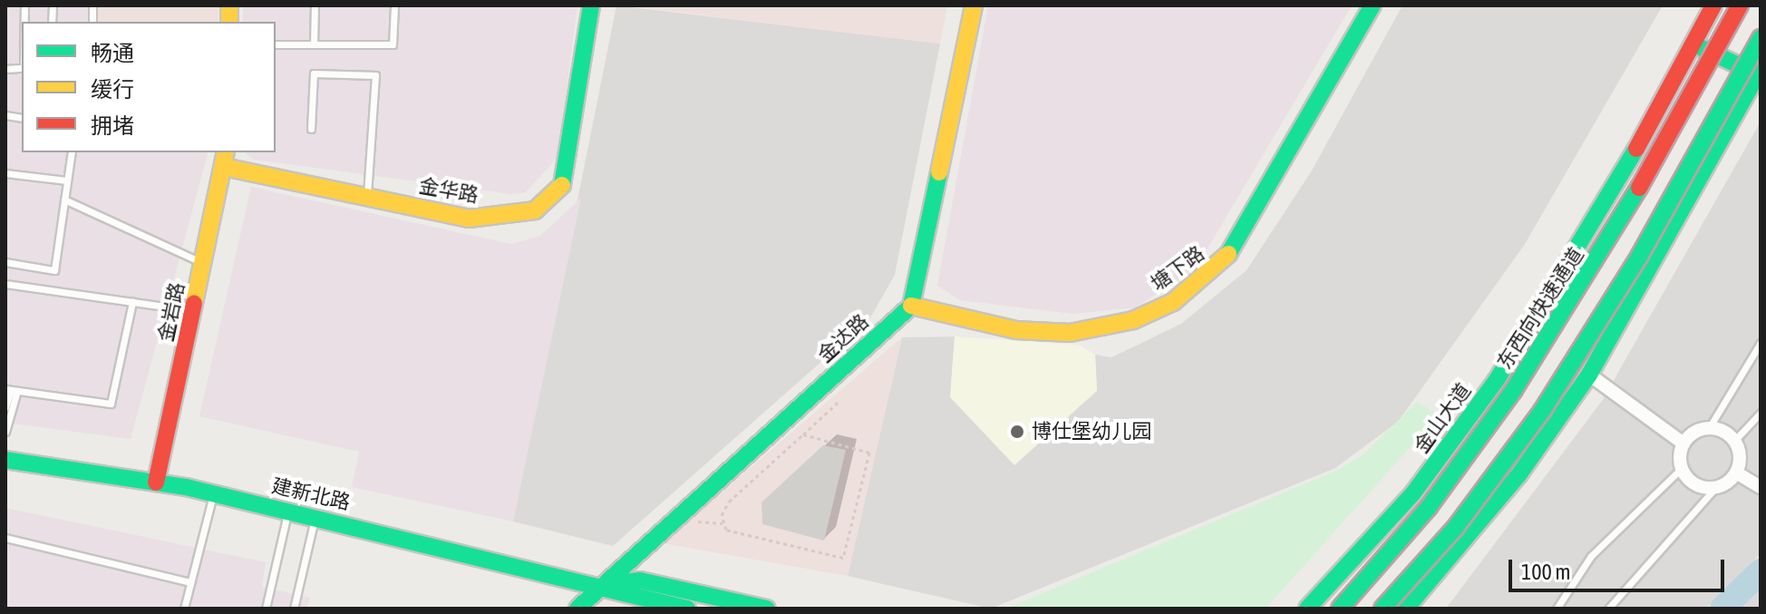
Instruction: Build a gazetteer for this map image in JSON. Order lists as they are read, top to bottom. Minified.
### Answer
{"streets":{"main road":["金华路","塘下路","东西向快速通道","金岩路","金达路","金山大道","建新北路"]},"crossings":[["金华路","金岩路"],["塘下路","金达路"],["金岩路","建新北路"],["金达路","建新北路"]],"places":["博仕堡幼儿园"],"legend":["畅通","缓行","拥堵"],"scale_bar":"100 m"}
